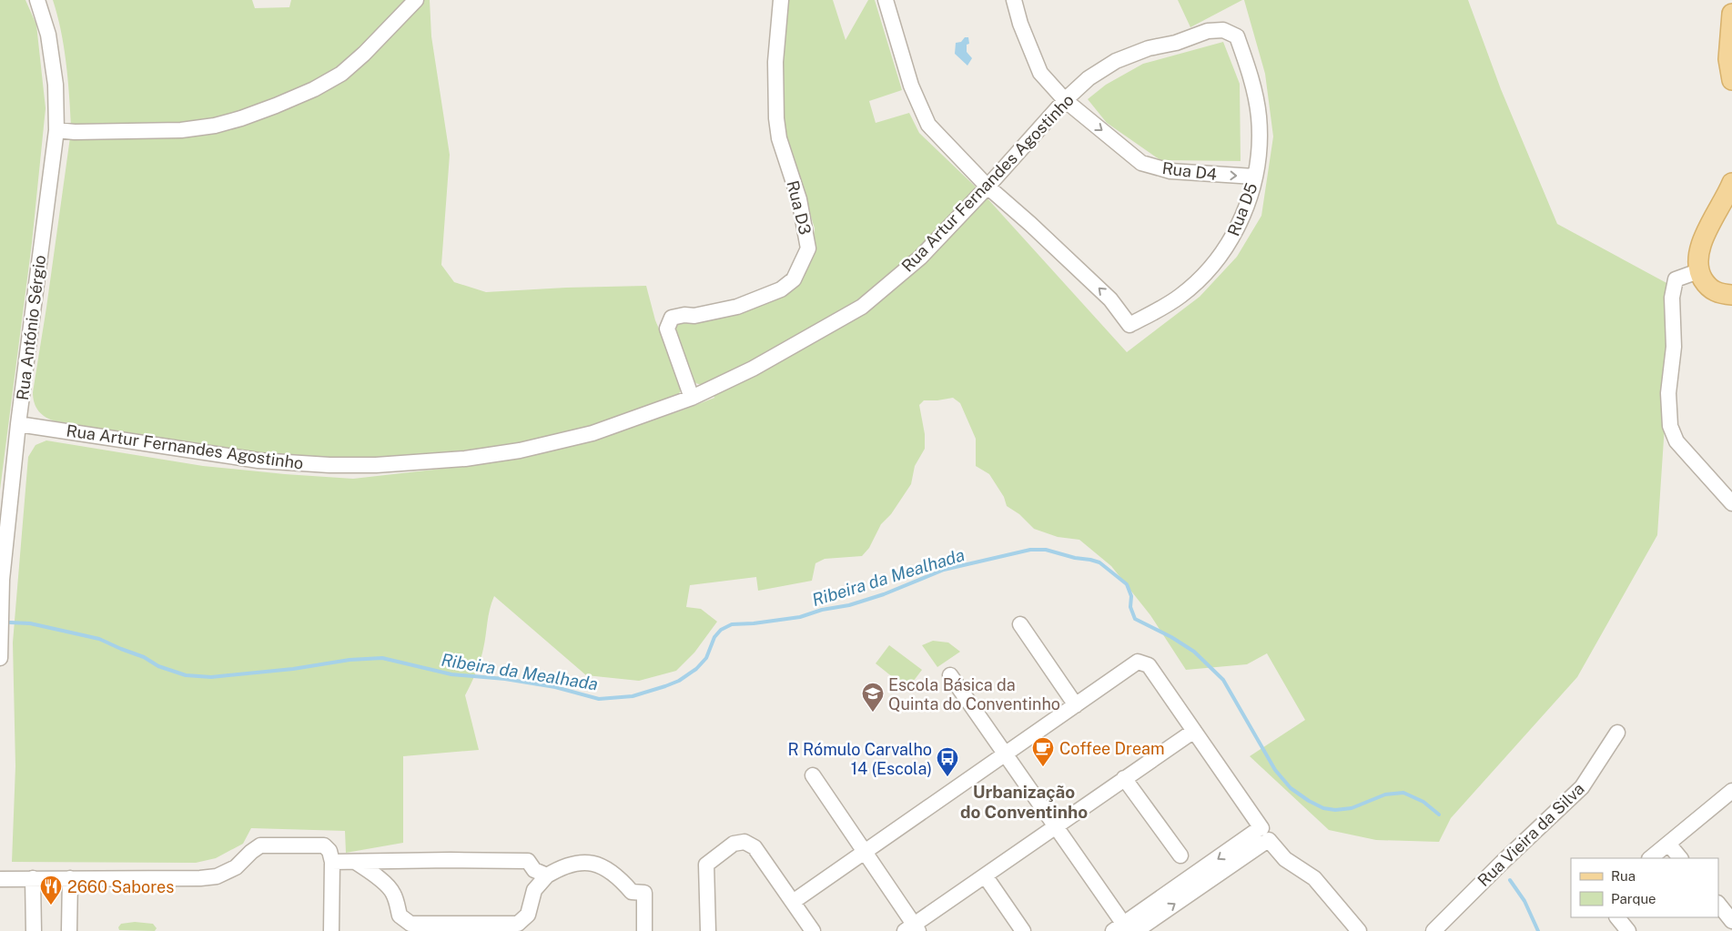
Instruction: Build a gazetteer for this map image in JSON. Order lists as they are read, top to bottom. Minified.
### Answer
{"streets":{"street":["Rua D4","Rua Artur Fernandes Agostinho","Rua D3","Rua D5","Rua António Sérgio","Rua Vieira da Silva"]},"crossings":[["Rua D4","Rua Artur Fernandes Agostinho"],["Rua D4","Rua D5"],["Rua Artur Fernandes Agostinho","Rua D3"],["Rua Artur Fernandes Agostinho","Rua D5"],["Rua Artur Fernandes Agostinho","Rua António Sérgio"]],"one_way":["Rua D4"],"districts":["Urbanização do Conventinho"],"water":["Ribeira da Mealhada"],"places":{"school or university":["Escola Básica da Quinta do Conventinho"],"cafe":["Coffee Dream"],"bus stop":["R Rómulo Carvalho 14 (Escola)"],"restaurant":["2660 Sabores"]},"legend":["Rua","Parque"]}
